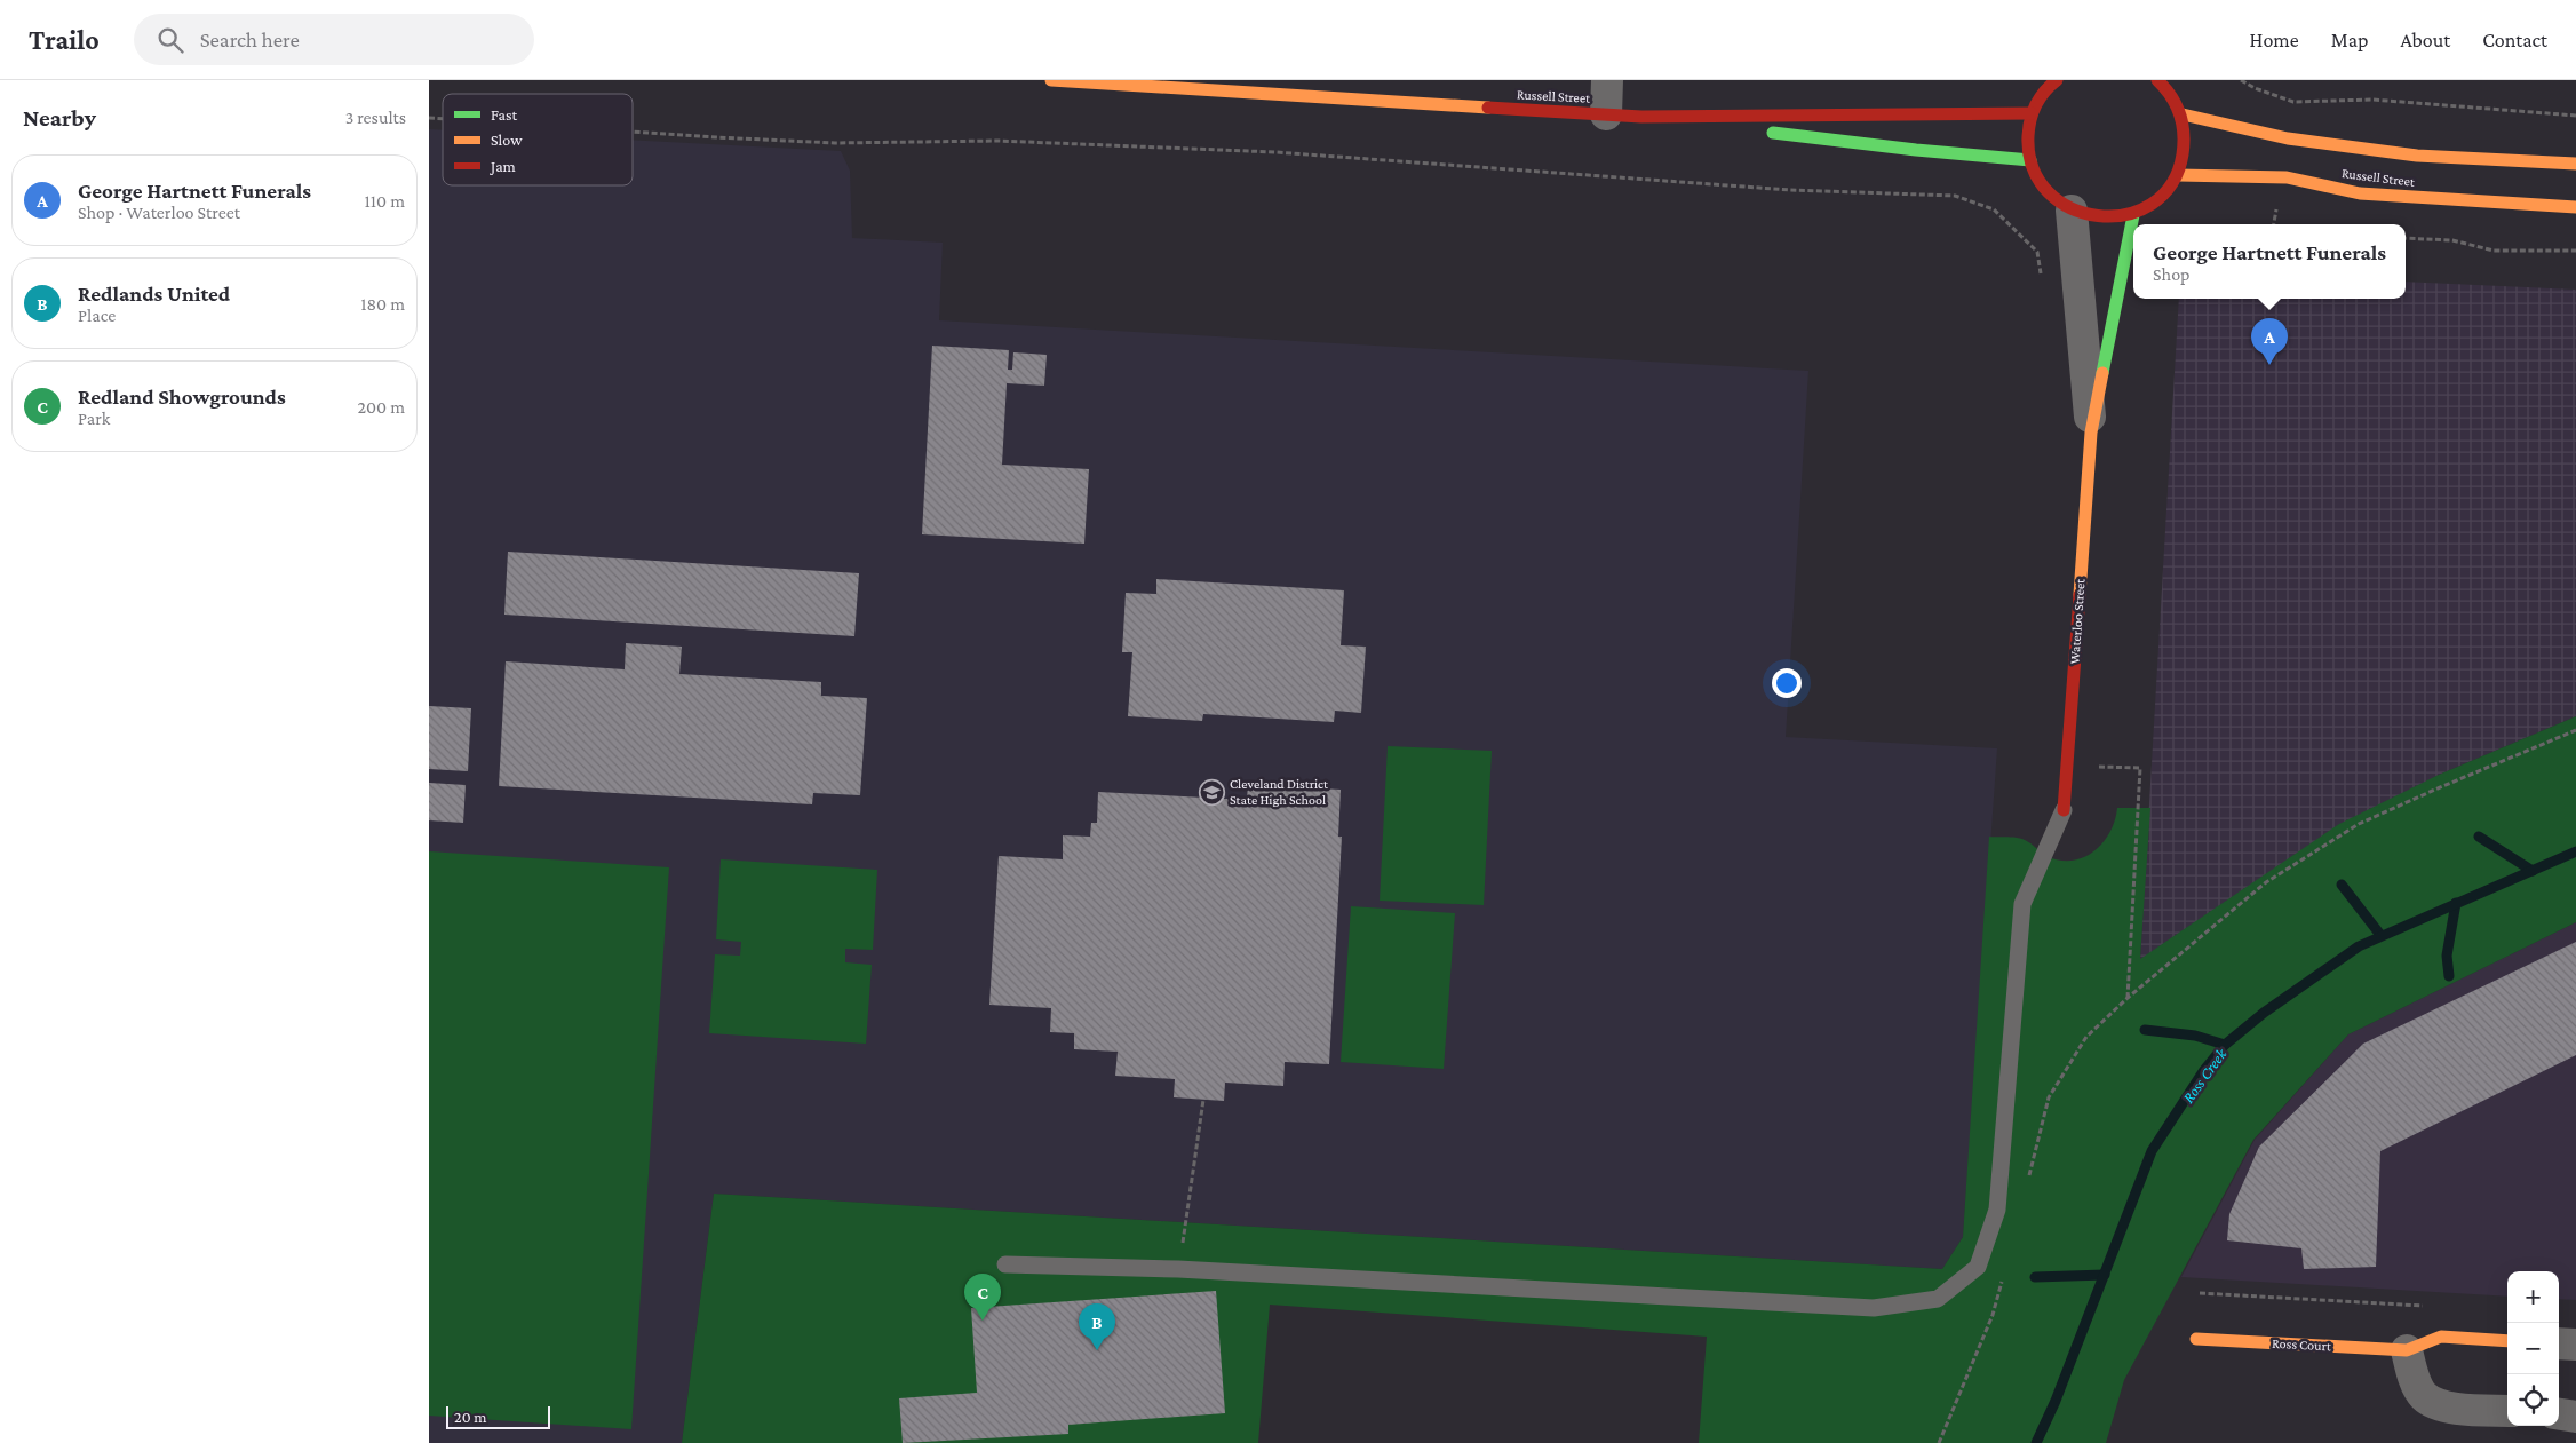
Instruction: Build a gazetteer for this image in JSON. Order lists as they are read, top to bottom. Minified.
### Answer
{"streets":{"main road":["Russell Street","Waterloo Street","Ross Court"]},"water":["Ross Creek"],"places":{"school or university":["Cleveland District State High School"]},"legend":["Fast","Slow","Jam"],"scale_bar":"20 m","page":{"header":"Trailo","search":"Search here","nav":["Home","Map","About","Contact"],"heading":["Nearby","3 results"],"list":[{"mark":"A","name":"George Hartnett Funerals","note":"Shop · Waterloo Street","value":"110 m"},{"mark":"B","name":"Redlands United","note":"Place","value":"180 m"},{"mark":"C","name":"Redland Showgrounds","note":"Park","value":"200 m"}],"popup":["George Hartnett Funerals","Shop"],"pins":["A","C","B"],"map_buttons":["+","−"],"scale":"20 m"}}
